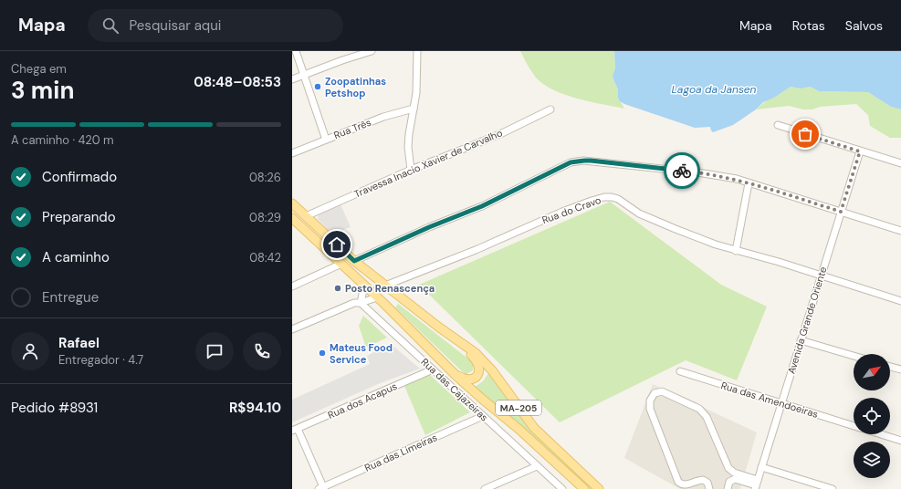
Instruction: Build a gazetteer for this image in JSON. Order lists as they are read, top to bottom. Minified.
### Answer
{"streets":{"main road":["MA-205"],"street":["Rua Três","Travessa Inacio Xavier de Carvalho","Rua do Cravo","Avenida Grande Oriente","Rua das Cajazeiras","Rua das Amendoeiras","Rua dos Acapus","Rua das Limeiras"]},"crossings":[["Rua do Cravo","Avenida Grande Oriente"],["Avenida Grande Oriente","Rua das Amendoeiras"],["Rua das Cajazeiras","Rua dos Acapus"],["Rua das Cajazeiras","Rua das Limeiras"]],"water":["Lagoa da Jansen"],"places":["Zoopatinhas Petshop","Posto Renascença","Mateus Food Service"],"north":"top right","page":{"header":"Mapa","search":"Pesquisar aqui","nav":["Mapa","Rotas","Salvos"],"heading":["3 min","Chega em","08:48–08:53"],"panel":["Rafael","Entregador · 4.7","Pedido #8931","R$94.10"],"bar":"A caminho · 420 m","list":[["Confirmado","08:26"],["Preparando","08:29"],["A caminho","08:42"],"Entregue"]}}
